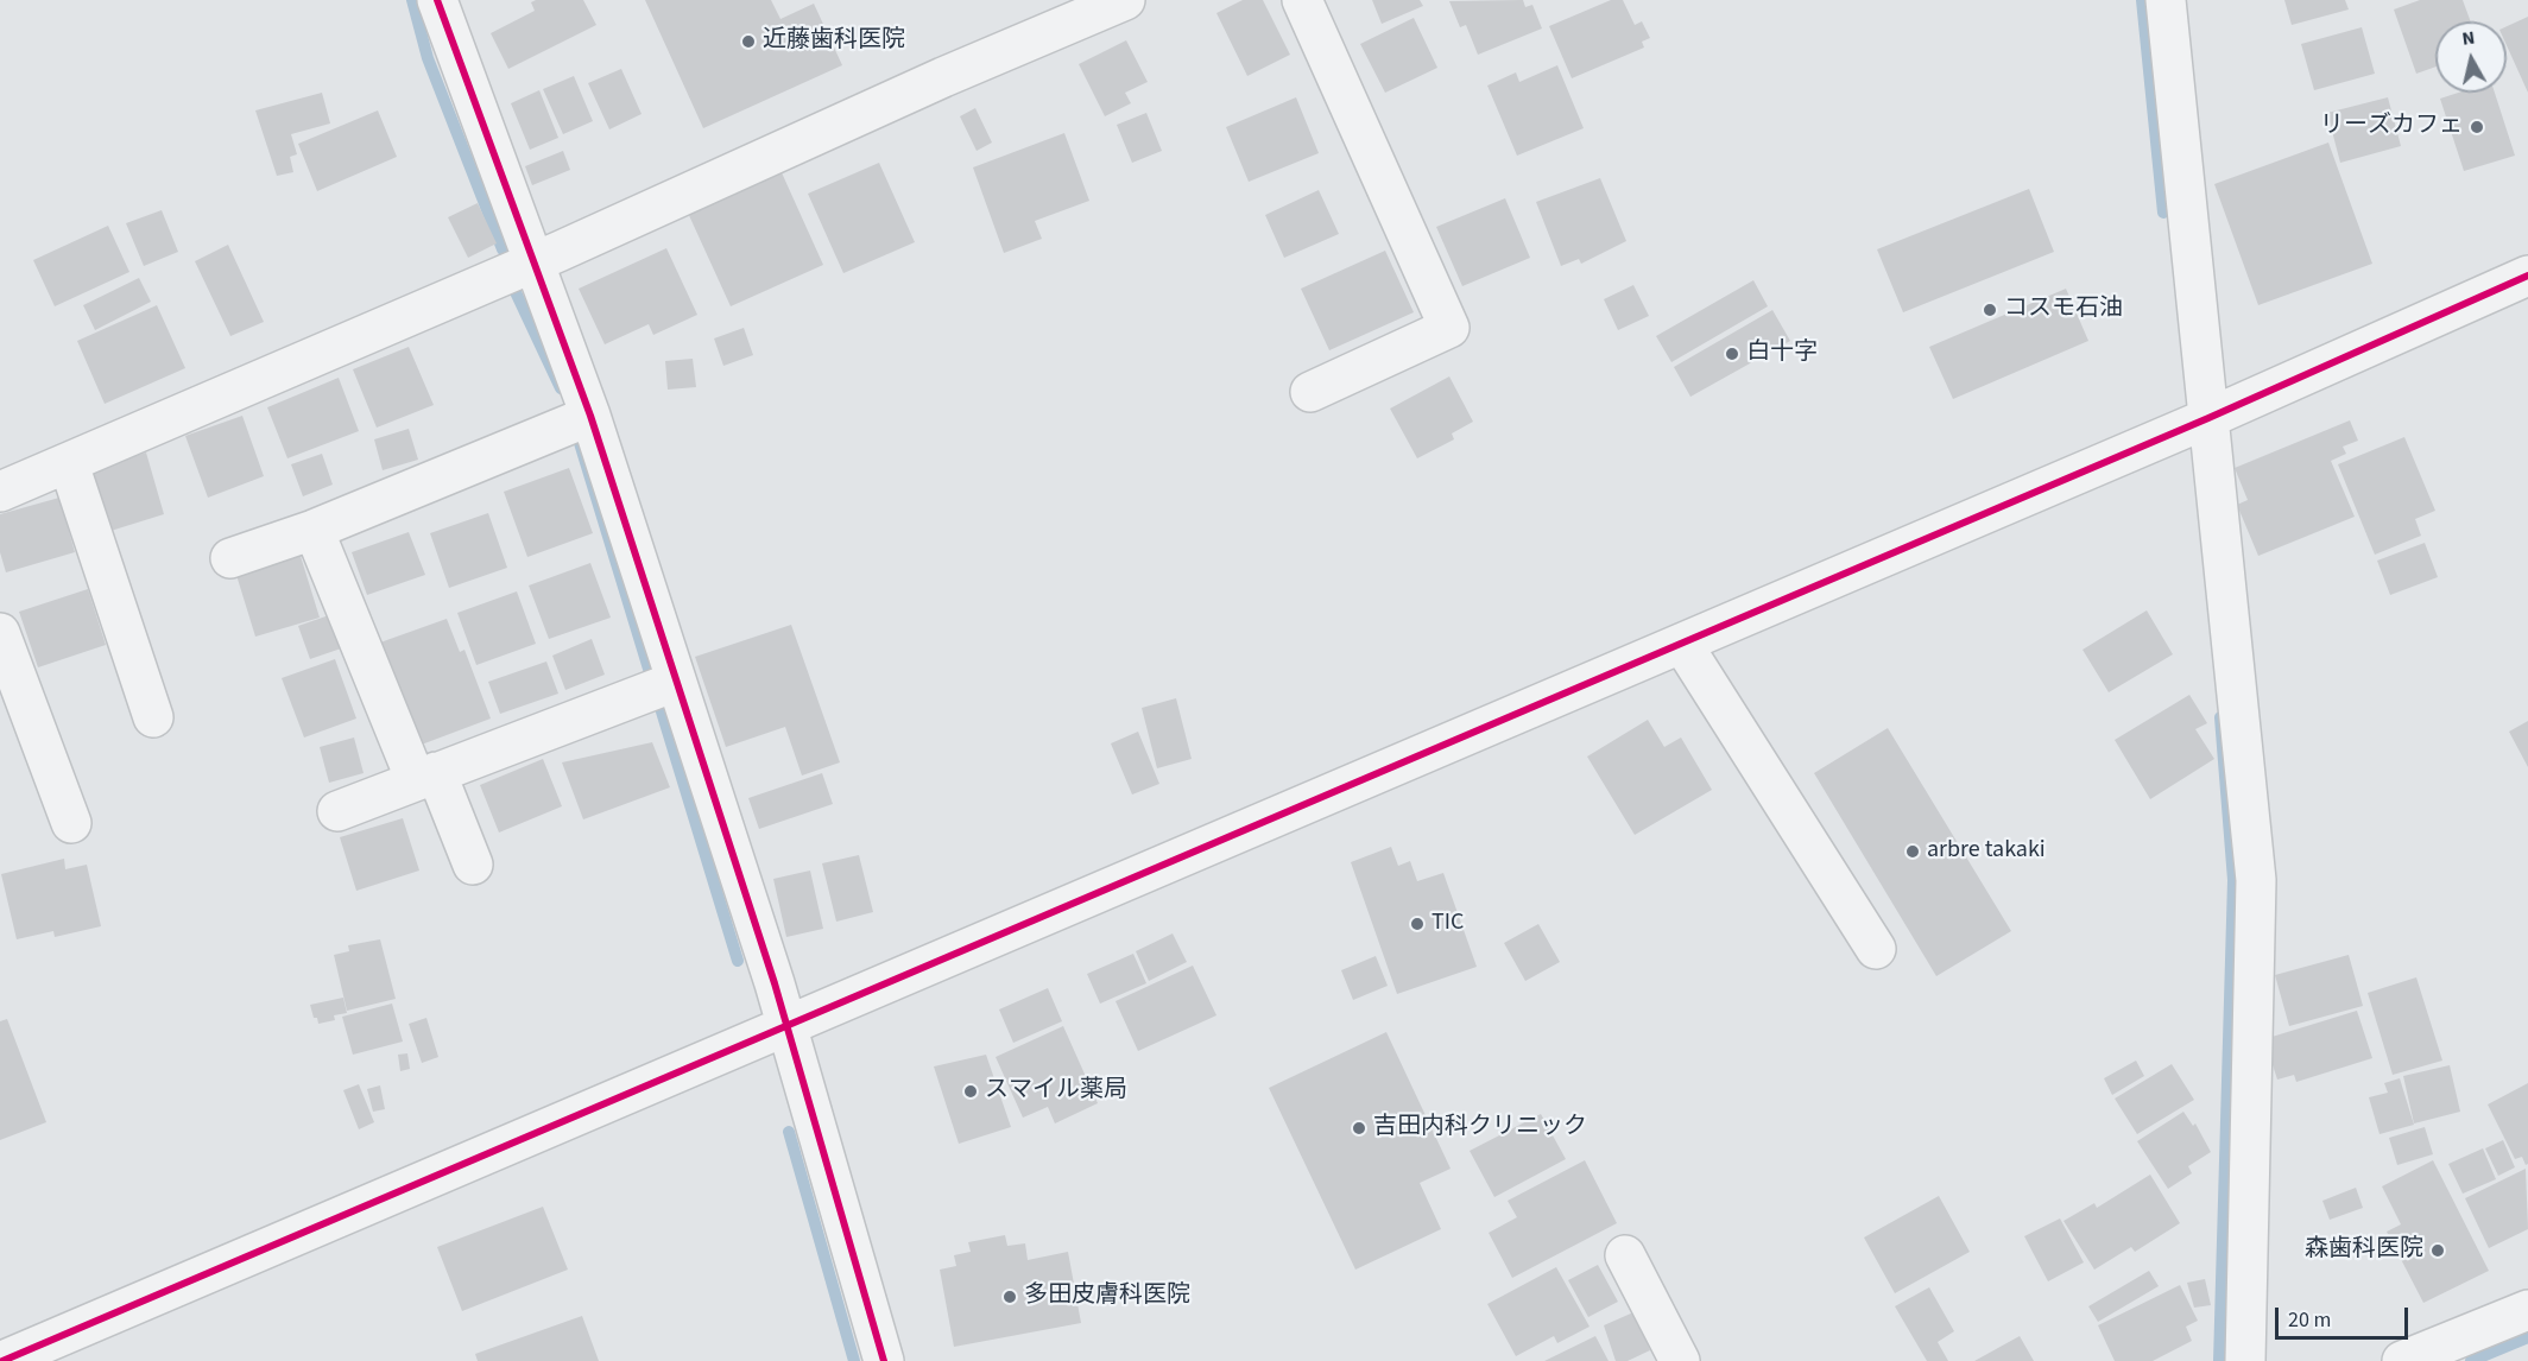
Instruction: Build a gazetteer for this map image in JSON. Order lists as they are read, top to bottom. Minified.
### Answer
{"places":["近藤歯科医院","リーズカフェ","コスモ石油","白十字","arbre takaki","TIC","スマイル薬局","吉田内科クリニック","森歯科医院","多田皮膚科医院"],"scale_bar":"20 m","north":"top"}
